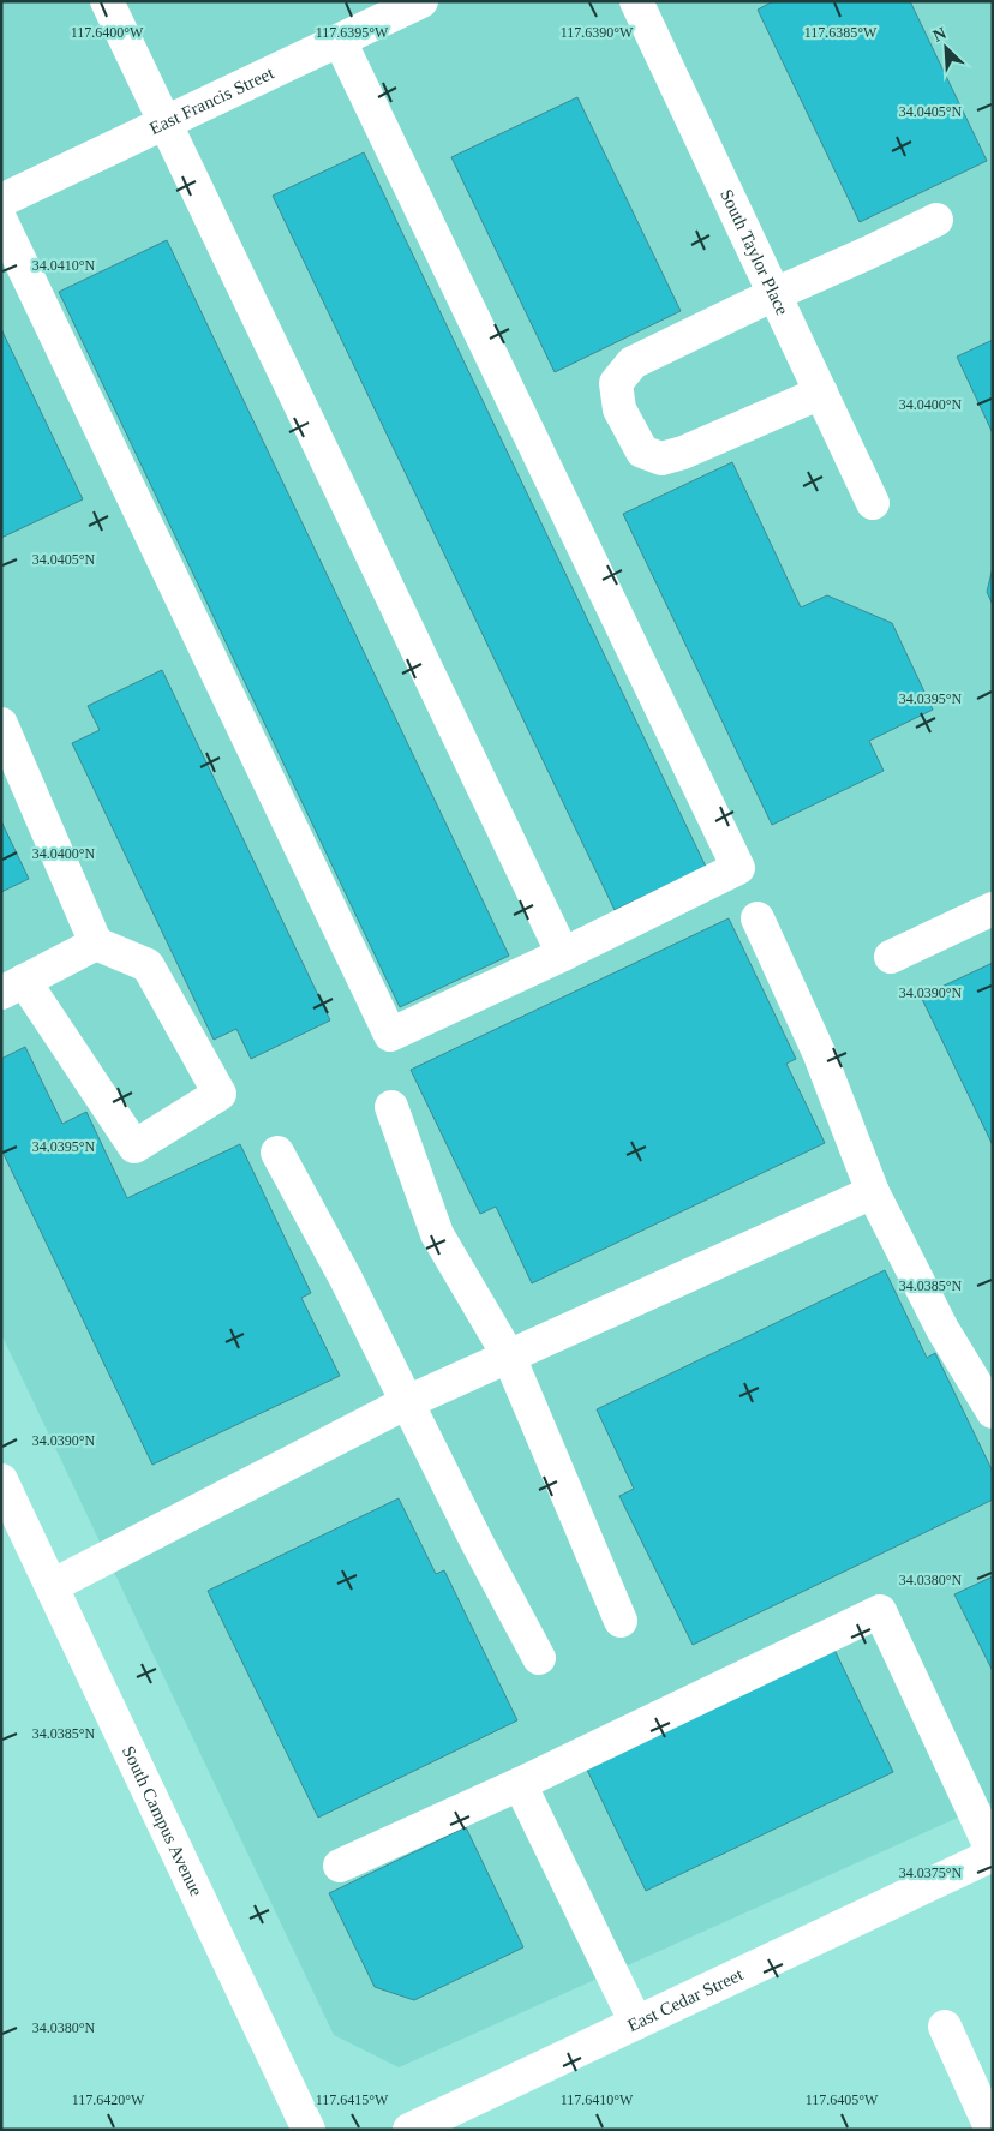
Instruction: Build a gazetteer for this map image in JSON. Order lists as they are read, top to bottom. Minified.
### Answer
{"streets":{"street":["East Francis Street","South Taylor Place","South Campus Avenue","East Cedar Street"]},"north":"top left","coordinates":["117.6400°W","117.6395°W","117.6390°W","117.6385°W","34.0405°N","34.0410°N","34.0400°N","34.0395°N","34.0390°N","34.0385°N","34.0380°N","34.0375°N","117.6420°W","117.6415°W","117.6410°W","117.6405°W"]}
